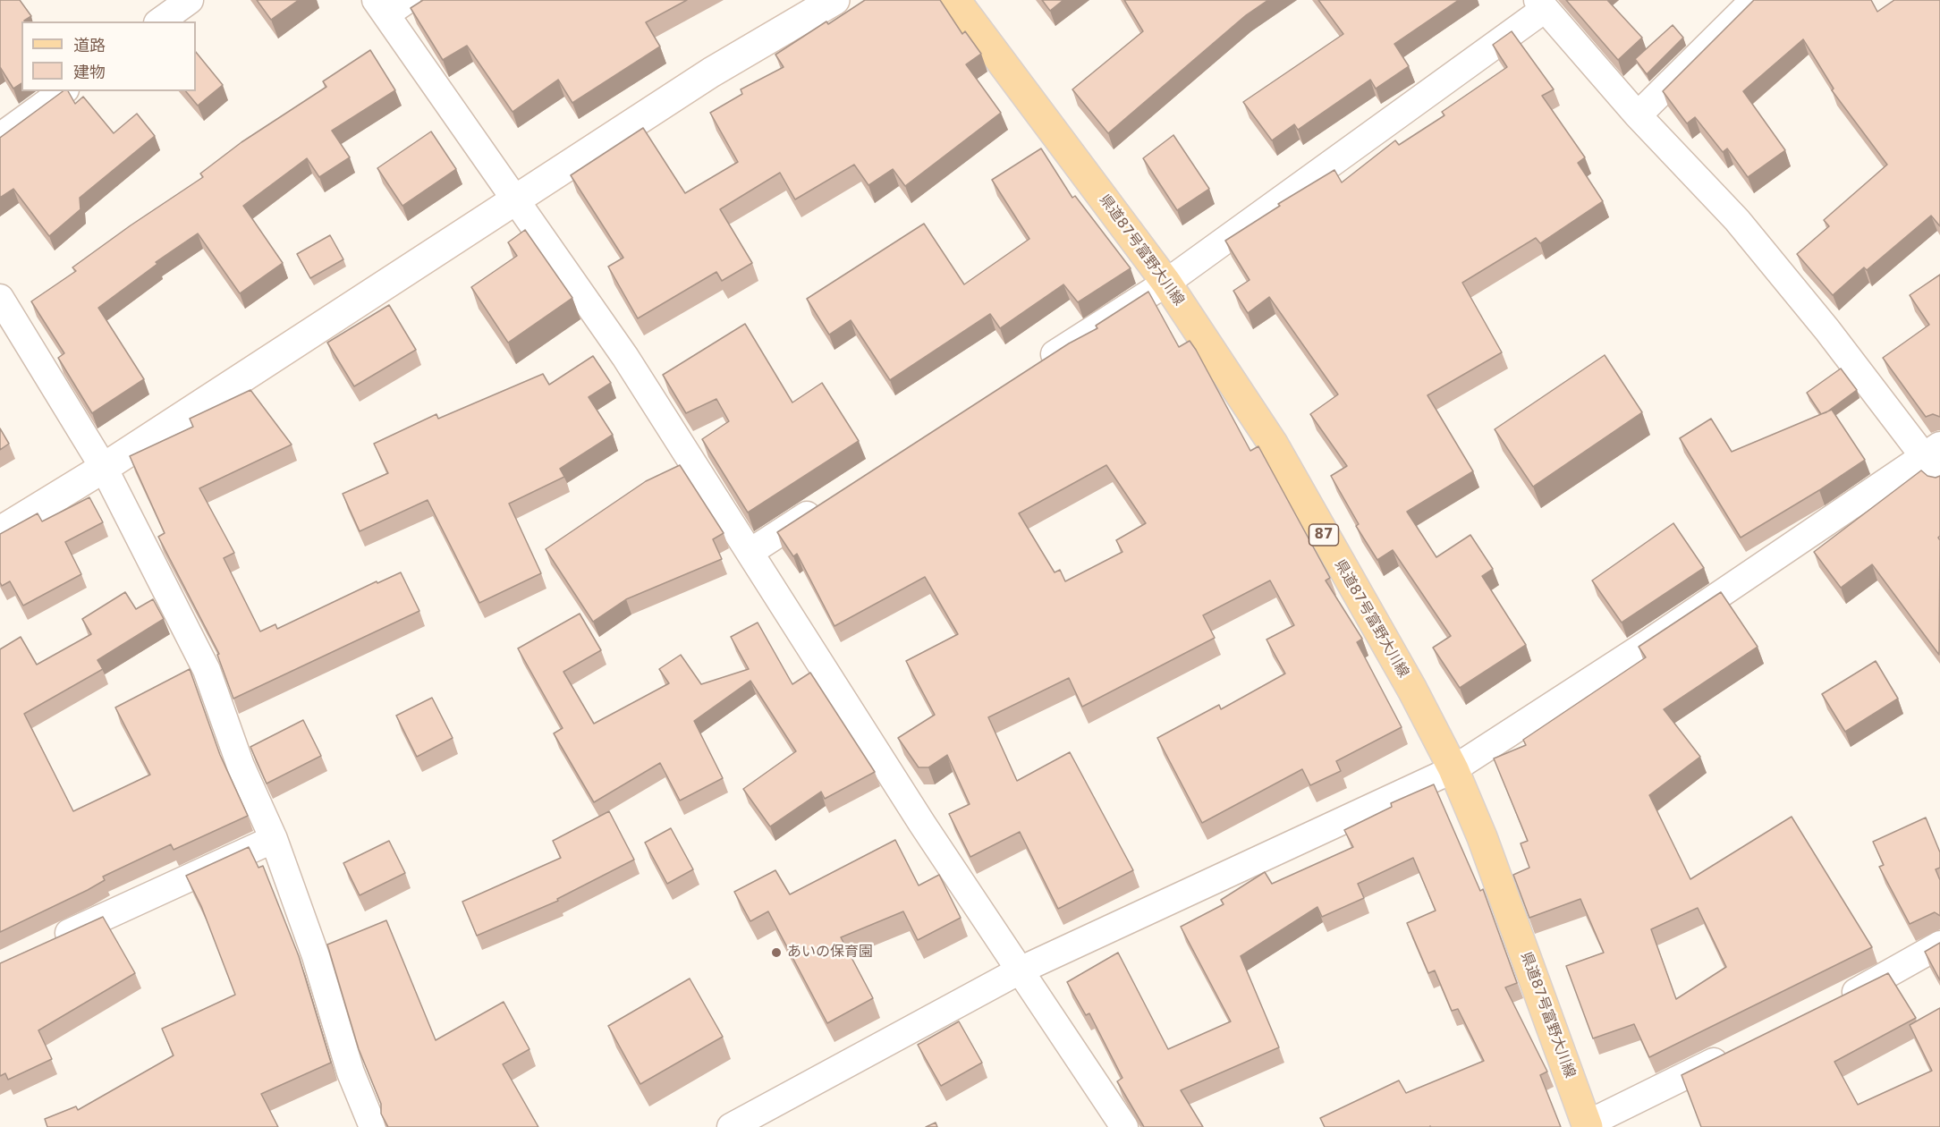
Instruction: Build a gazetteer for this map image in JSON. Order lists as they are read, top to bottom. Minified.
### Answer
{"streets":{"main road":["県道87号富野大川線","87"]},"places":["あいの保育園"],"legend":["道路","建物"]}
